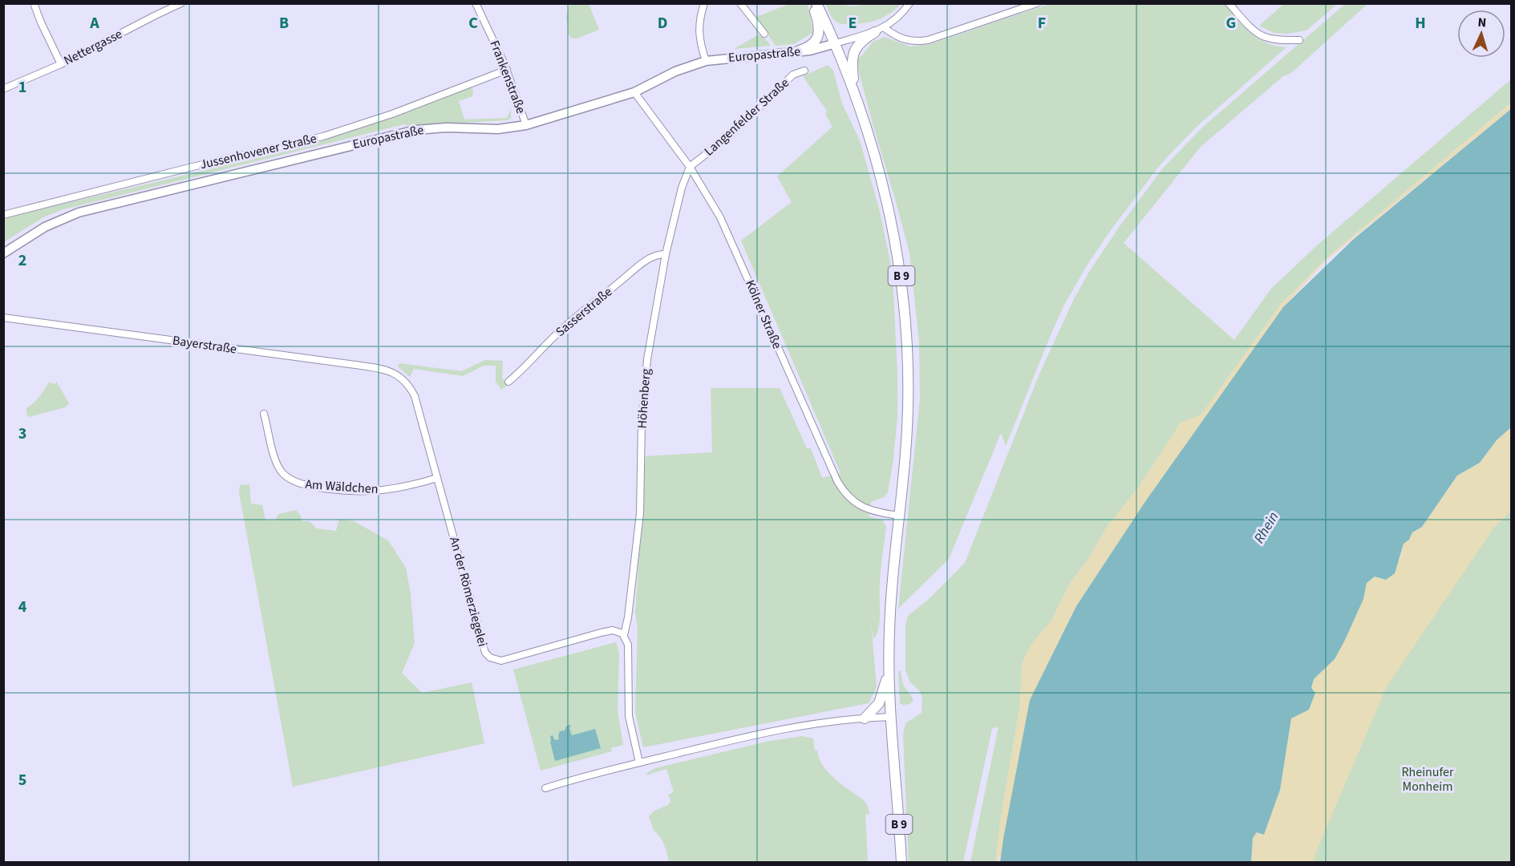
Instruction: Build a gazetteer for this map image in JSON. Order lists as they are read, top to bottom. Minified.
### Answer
{"streets":{"main road":["Europastraße","B 9"],"street":["Nettergasse","Frankenstraße","Langenfelder Straße","Jussenhovener Straße","Sasserstraße","Kölner Straße","Bayerstraße","Höhenberg","Am Wäldchen","An der Römerziegelei"]},"crossings":[["Europastraße","Frankenstraße"],["Europastraße","B 9"],["Europastraße","Kölner Straße"],["Frankenstraße","Jussenhovener Straße"],["Langenfelder Straße","Kölner Straße"],["Langenfelder Straße","Höhenberg"],["B 9","Kölner Straße"],["Sasserstraße","Höhenberg"],["Kölner Straße","Höhenberg"],["Bayerstraße","An der Römerziegelei"],["Höhenberg","An der Römerziegelei"],["Am Wäldchen","An der Römerziegelei"]],"water":["Rhein"],"parks":["Rheinufer Monheim"],"north":"top","grid":{"columns":["A","B","C","D","E","F","G","H"],"rows":["1","2","3","4","5"]}}
